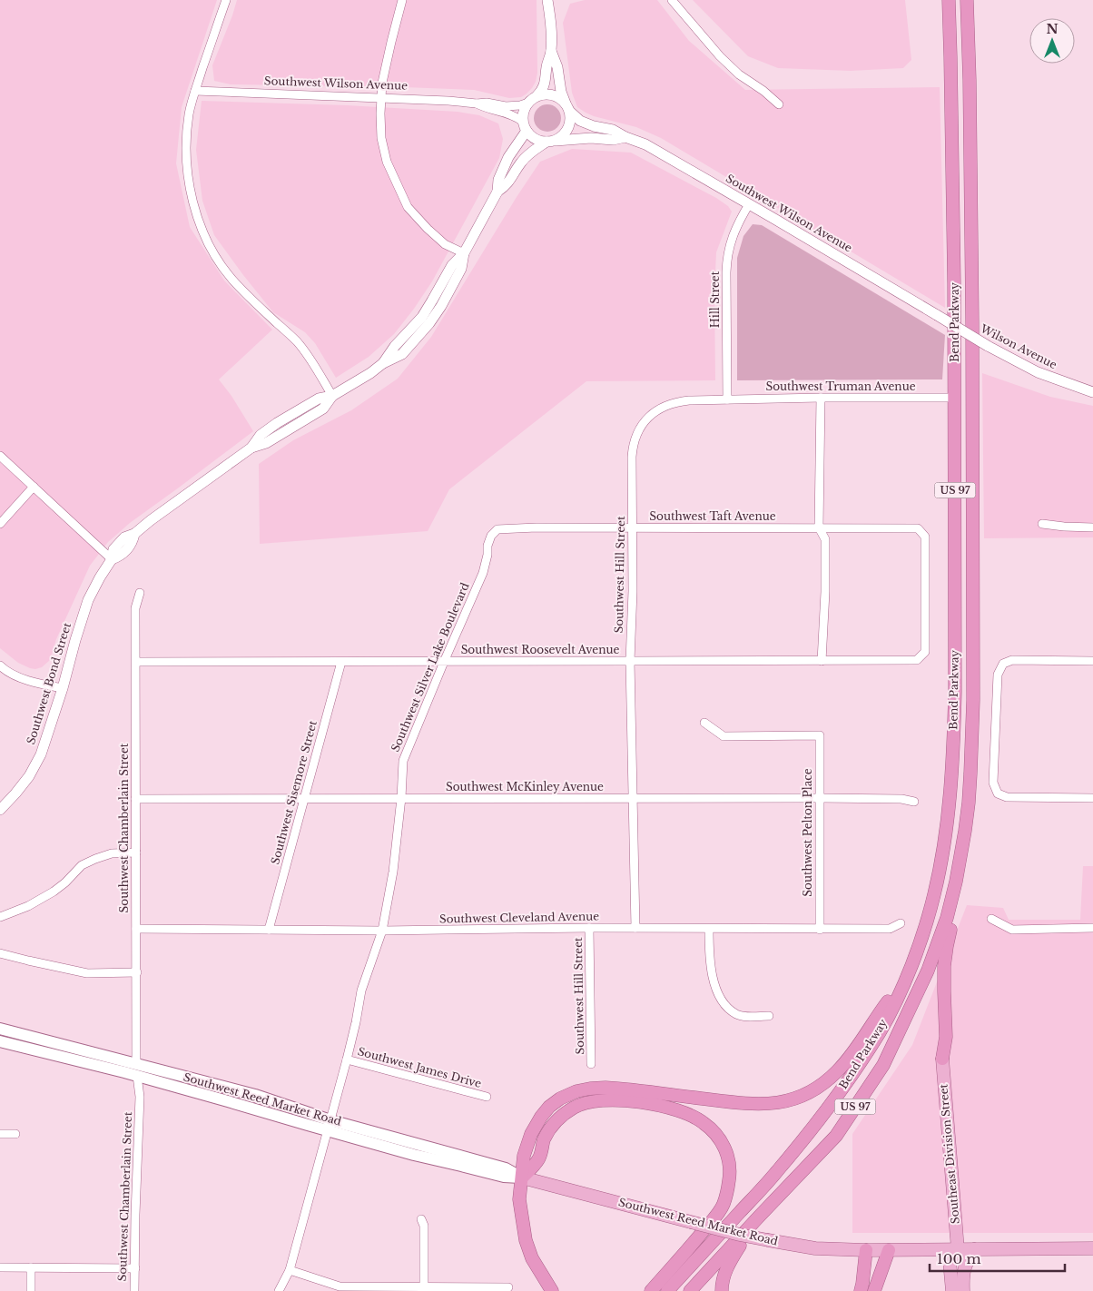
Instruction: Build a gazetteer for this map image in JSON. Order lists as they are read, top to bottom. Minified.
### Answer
{"streets":{"highway":["Bend Parkway","US 97"],"main road":["Southwest Reed Market Road","Southeast Division Street"],"street":["Southwest Wilson Avenue","Hill Street","Wilson Avenue","Southwest Truman Avenue","Southwest Taft Avenue","Southwest Hill Street","Southwest Roosevelt Avenue","Southwest Silver Lake Boulevard","Southwest Bond Street","Southwest McKinley Avenue","Southwest Sisemore Street","Southwest Chamberlain Street","Southwest Pelton Place","Southwest Cleveland Avenue","Southwest James Drive"]},"crossings":[["Southwest Wilson Avenue","Hill Street"],["Southwest Wilson Avenue","Wilson Avenue"],["Southwest Wilson Avenue","Southwest Bond Street"],["Hill Street","Southwest Truman Avenue"],["Hill Street","Southwest Hill Street"],["Bend Parkway","Southwest Truman Avenue"],["Southwest Truman Avenue","Southwest Hill Street"],["Southwest Taft Avenue","Southwest Hill Street"],["Southwest Taft Avenue","Southwest Roosevelt Avenue"],["Southwest Taft Avenue","Southwest Silver Lake Boulevard"],["Southwest Hill Street","Southwest Roosevelt Avenue"],["Southwest Hill Street","Southwest McKinley Avenue"],["Southwest Hill Street","Southwest Cleveland Avenue"],["Southwest Roosevelt Avenue","Southwest Silver Lake Boulevard"],["Southwest Roosevelt Avenue","Southwest Sisemore Street"],["Southwest Roosevelt Avenue","Southwest Chamberlain Street"],["Southwest Silver Lake Boulevard","Southwest McKinley Avenue"],["Southwest Silver Lake Boulevard","Southwest Cleveland Avenue"],["Southwest Silver Lake Boulevard","Southwest James Drive"],["Southwest Silver Lake Boulevard","Southwest Reed Market Road"],["Southwest McKinley Avenue","Southwest Sisemore Street"],["Southwest McKinley Avenue","Southwest Chamberlain Street"],["Southwest McKinley Avenue","Southwest Pelton Place"],["Southwest Sisemore Street","Southwest Cleveland Avenue"],["Southwest Chamberlain Street","Southwest Cleveland Avenue"],["Southwest Chamberlain Street","Southwest Reed Market Road"],["Southwest Pelton Place","Southwest Cleveland Avenue"],["Southwest Reed Market Road","Southeast Division Street"]],"scale_bar":"100 m","north":"top"}
